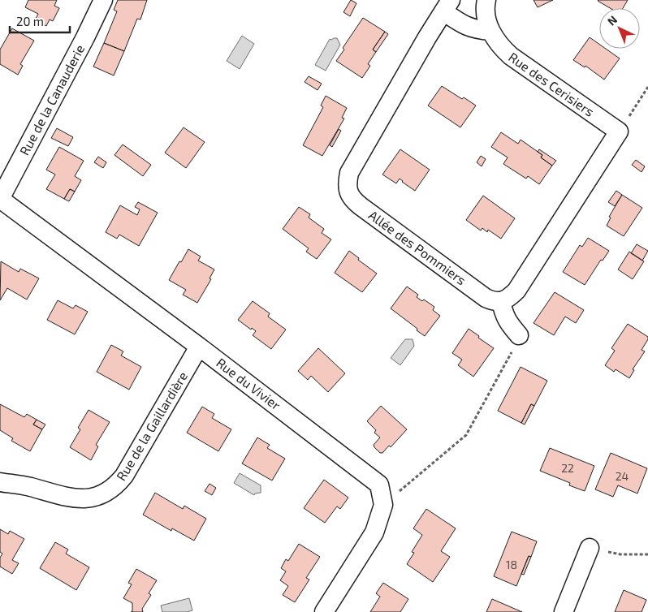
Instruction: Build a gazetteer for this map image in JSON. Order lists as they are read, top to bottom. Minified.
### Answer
{"streets":{"street":["Rue des Cerisiers","Rue de la Canauderie","Allée des Pommiers","Rue du Vivier","Rue de la Gaillardière"]},"crossings":[["Rue de la Canauderie","Rue du Vivier"],["Rue du Vivier","Rue de la Gaillardière"]],"house_numbers":["22","24","18"],"scale_bar":"20 m","north":"top left"}
